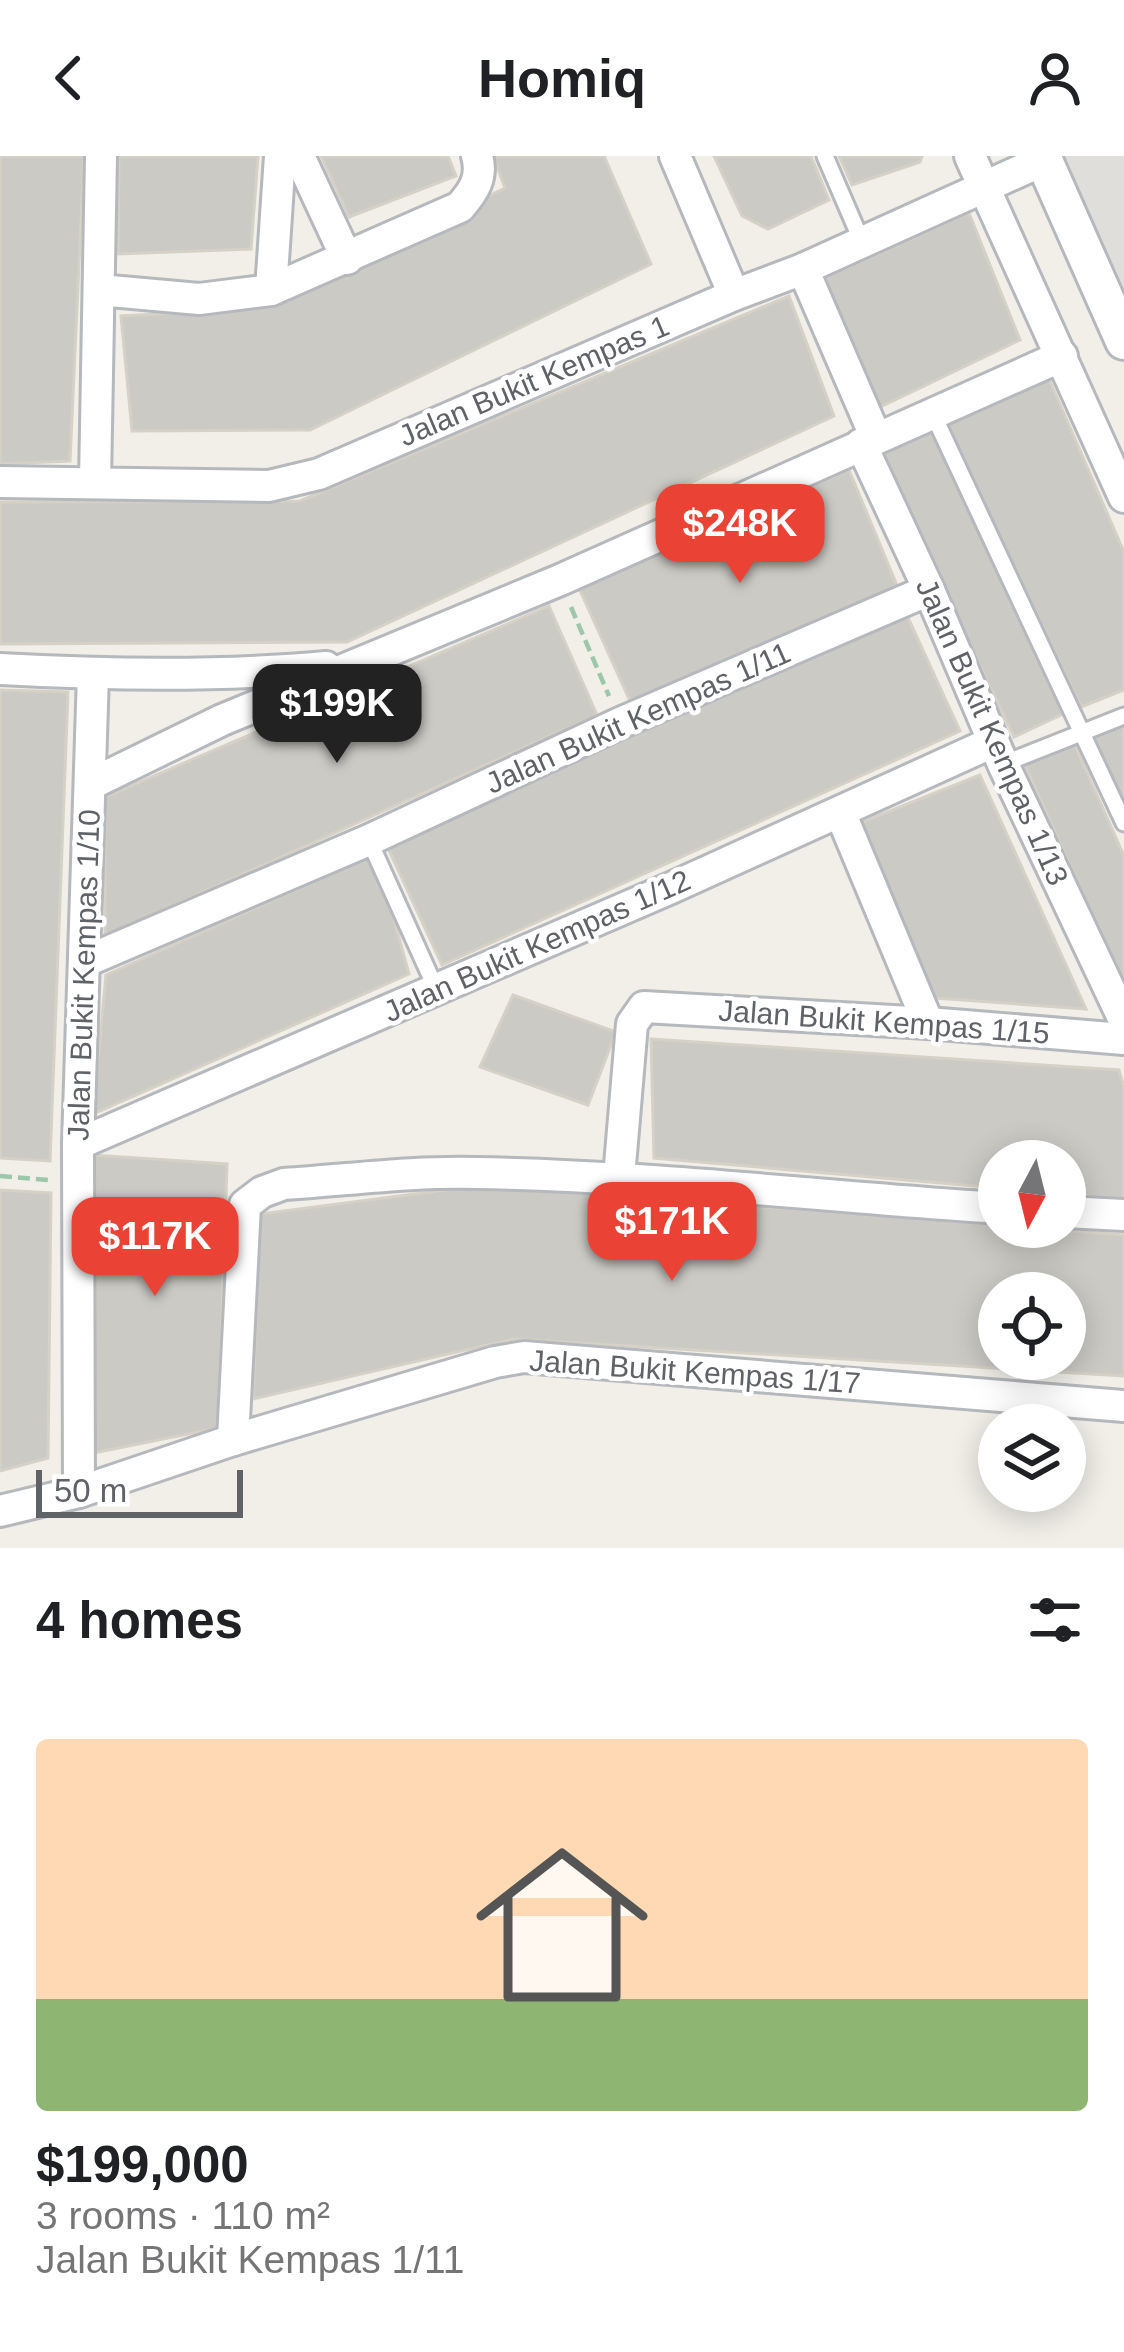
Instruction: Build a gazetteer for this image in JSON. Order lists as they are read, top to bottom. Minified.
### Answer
{"streets":{"street":["Jalan Bukit Kempas 1","Jalan Bukit Kempas 1/11","Jalan Bukit Kempas 1/13","Jalan Bukit Kempas 1/12","Jalan Bukit Kempas 1/10","Jalan Bukit Kempas 1/15","Jalan Bukit Kempas 1/17"]},"crossings":[["Jalan Bukit Kempas 1","Jalan Bukit Kempas 1/13"],["Jalan Bukit Kempas 1/11","Jalan Bukit Kempas 1/13"],["Jalan Bukit Kempas 1/11","Jalan Bukit Kempas 1/10"],["Jalan Bukit Kempas 1/13","Jalan Bukit Kempas 1/12"],["Jalan Bukit Kempas 1/12","Jalan Bukit Kempas 1/10"],["Jalan Bukit Kempas 1/10","Jalan Bukit Kempas 1/17"]],"scale_bar":"50 m","north":"bottom","page":{"header":"Homiq","price":["$248K","$199K","$171K","$117K"],"scale":"50 m","heading":"4 homes","list":[{"name":"$199,000","note":"3 rooms · 110 m² · Jalan Bukit Kempas 1/11"}]}}
